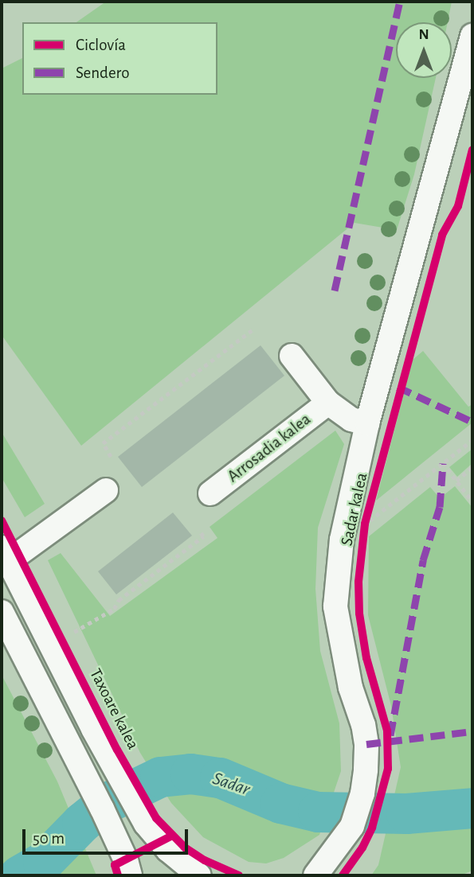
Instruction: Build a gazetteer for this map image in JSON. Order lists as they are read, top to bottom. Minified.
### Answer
{"streets":{"street":["Arrosadia kalea","Sadar kalea","Taxoare kalea"]},"crossings":[["Arrosadia kalea","Sadar kalea"]],"water":["Sadar"],"legend":["Ciclovía","Sendero"],"scale_bar":"50 m","north":"top"}
